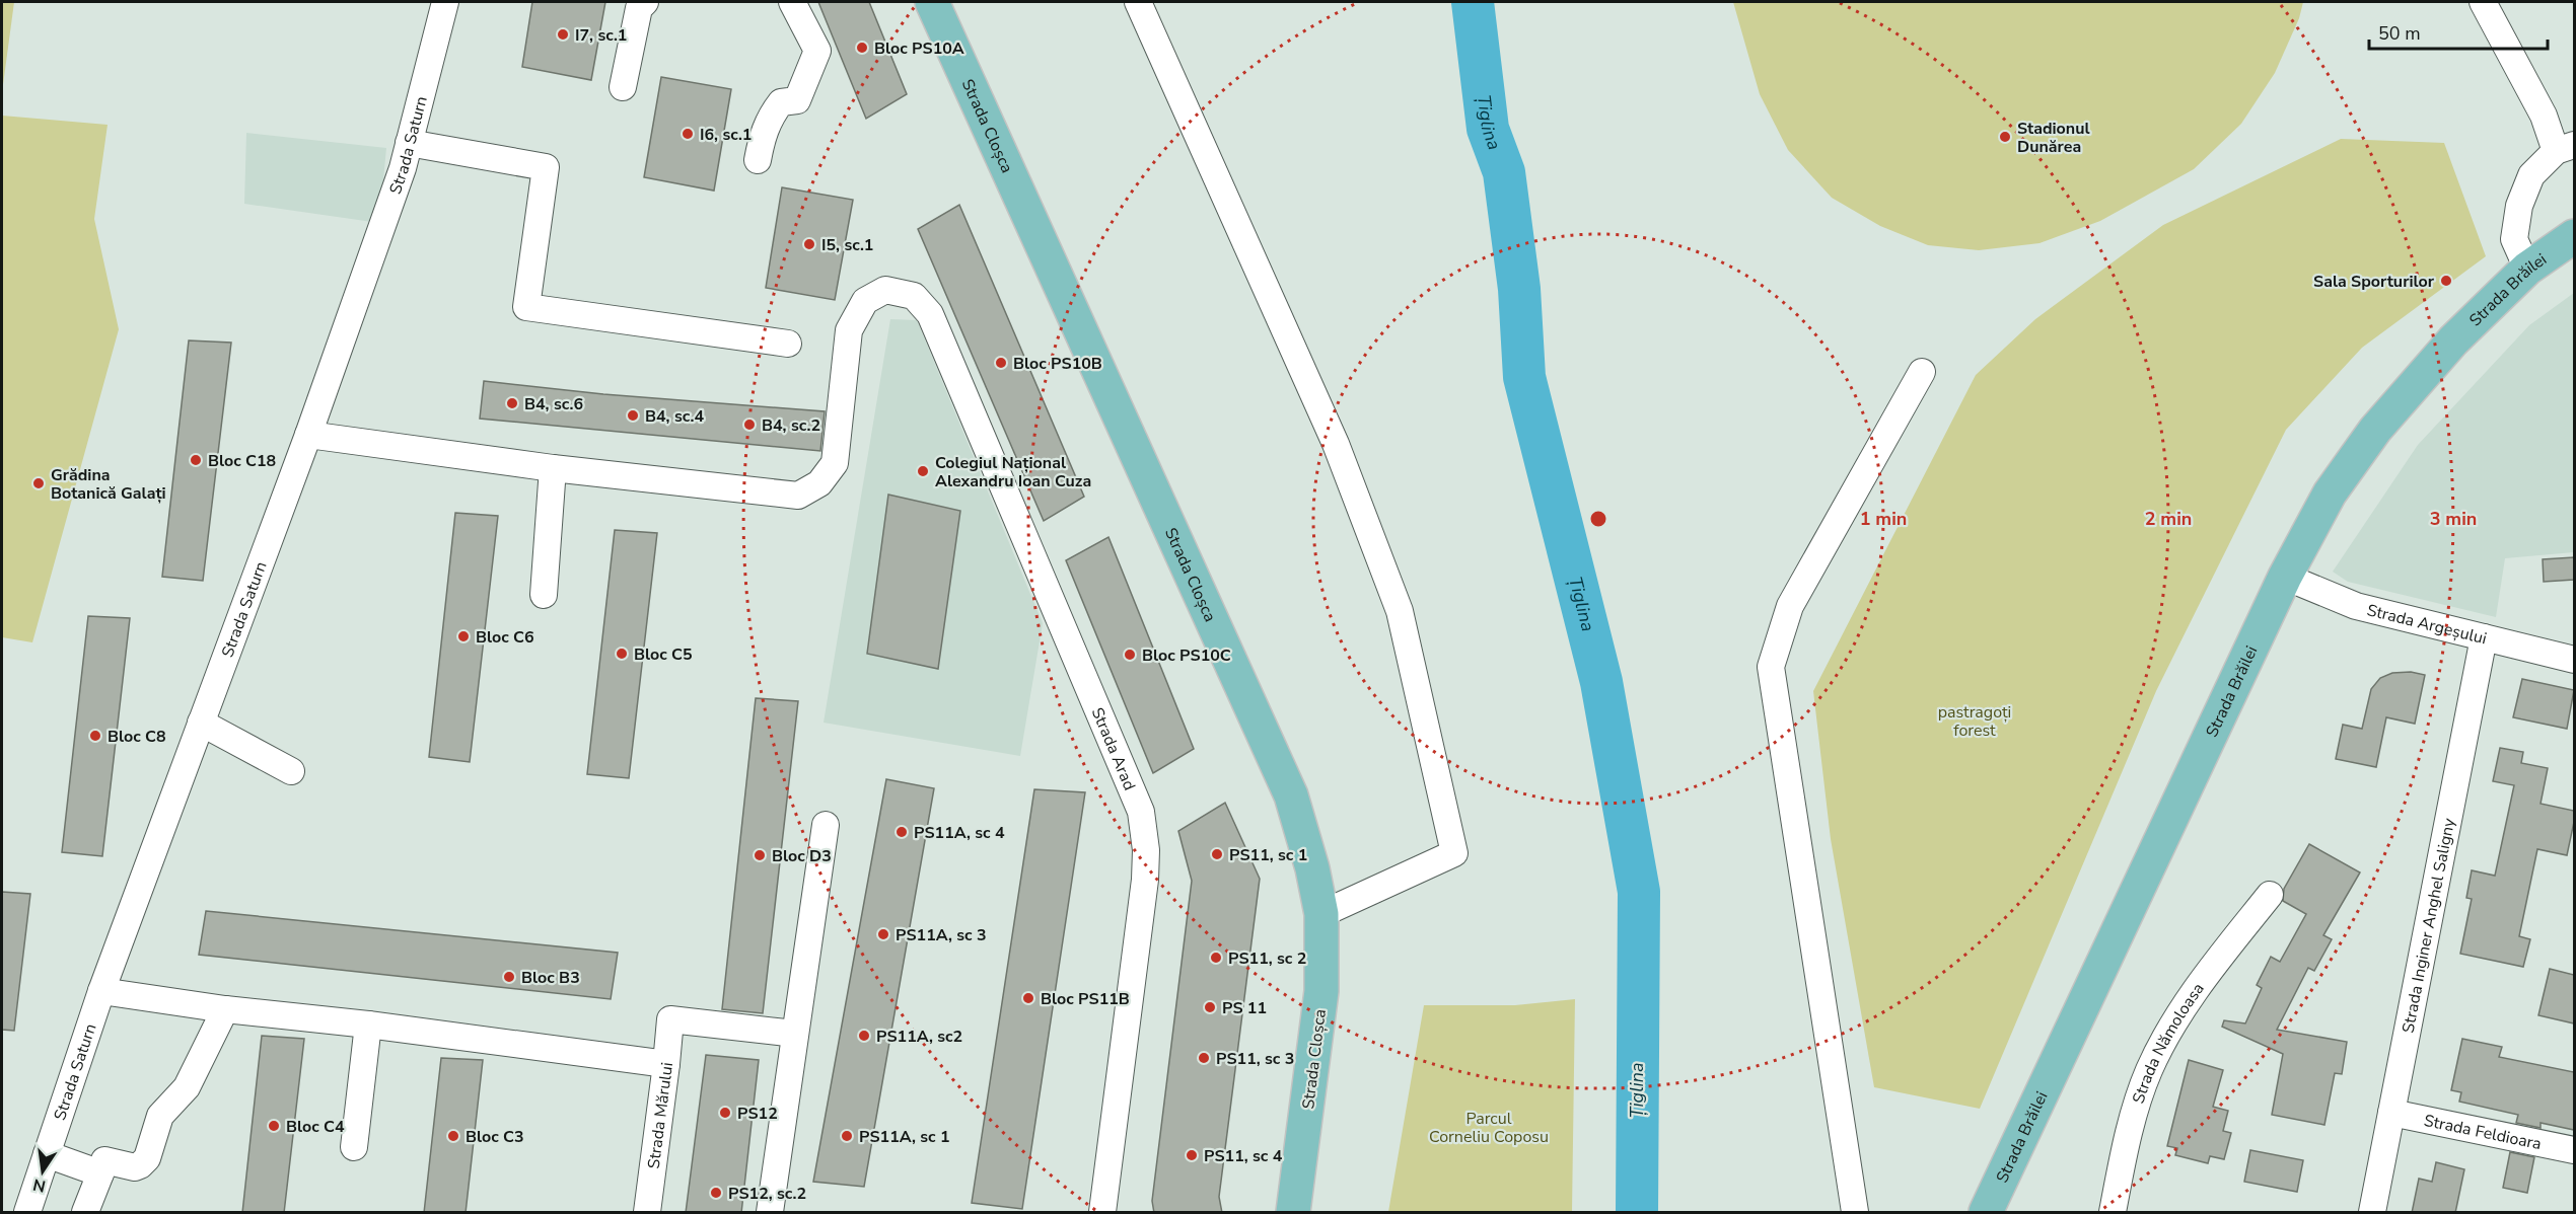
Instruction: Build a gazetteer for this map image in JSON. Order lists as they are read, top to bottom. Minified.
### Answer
{"streets":{"main road":["Strada Cloșca","Strada Brăilei"],"street":["Strada Saturn","Strada Argeșului","Strada Arad","Strada Inginer Anghel Saligny","Strada Nămoloasa","Strada Mărului","Strada Feldioara"]},"crossings":[["Strada Brăilei","Strada Argeșului"],["Strada Argeșului","Strada Inginer Anghel Saligny"],["Strada Inginer Anghel Saligny","Strada Feldioara"]],"water":["Țiglina"],"parks":["pastragoți forest","Parcul Corneliu Coposu"],"places":["I7, sc.1","Bloc PS10A","I6, sc.1","Stadionul Dunărea","I5, sc.1","Sala Sporturilor","Bloc PS10B","B4, sc.6","B4, sc.4","B4, sc.2","Bloc C18","Colegiul Național Alexandru Ioan Cuza","Grădina Botanică Galați","Bloc C6","Bloc C5","Bloc PS10C","Bloc C8","PS11A, sc 4","PS11, sc 1","Bloc D3","PS11A, sc 3","PS11, sc 2","Bloc B3","Bloc PS11B","PS 11","PS11A, sc2","PS11, sc 3","PS12","Bloc C4","Bloc C3","PS11A, sc 1","PS11, sc 4","PS12, sc.2"],"scale_bar":"50 m","north":"bottom","rings":["1 min","2 min","3 min"]}
